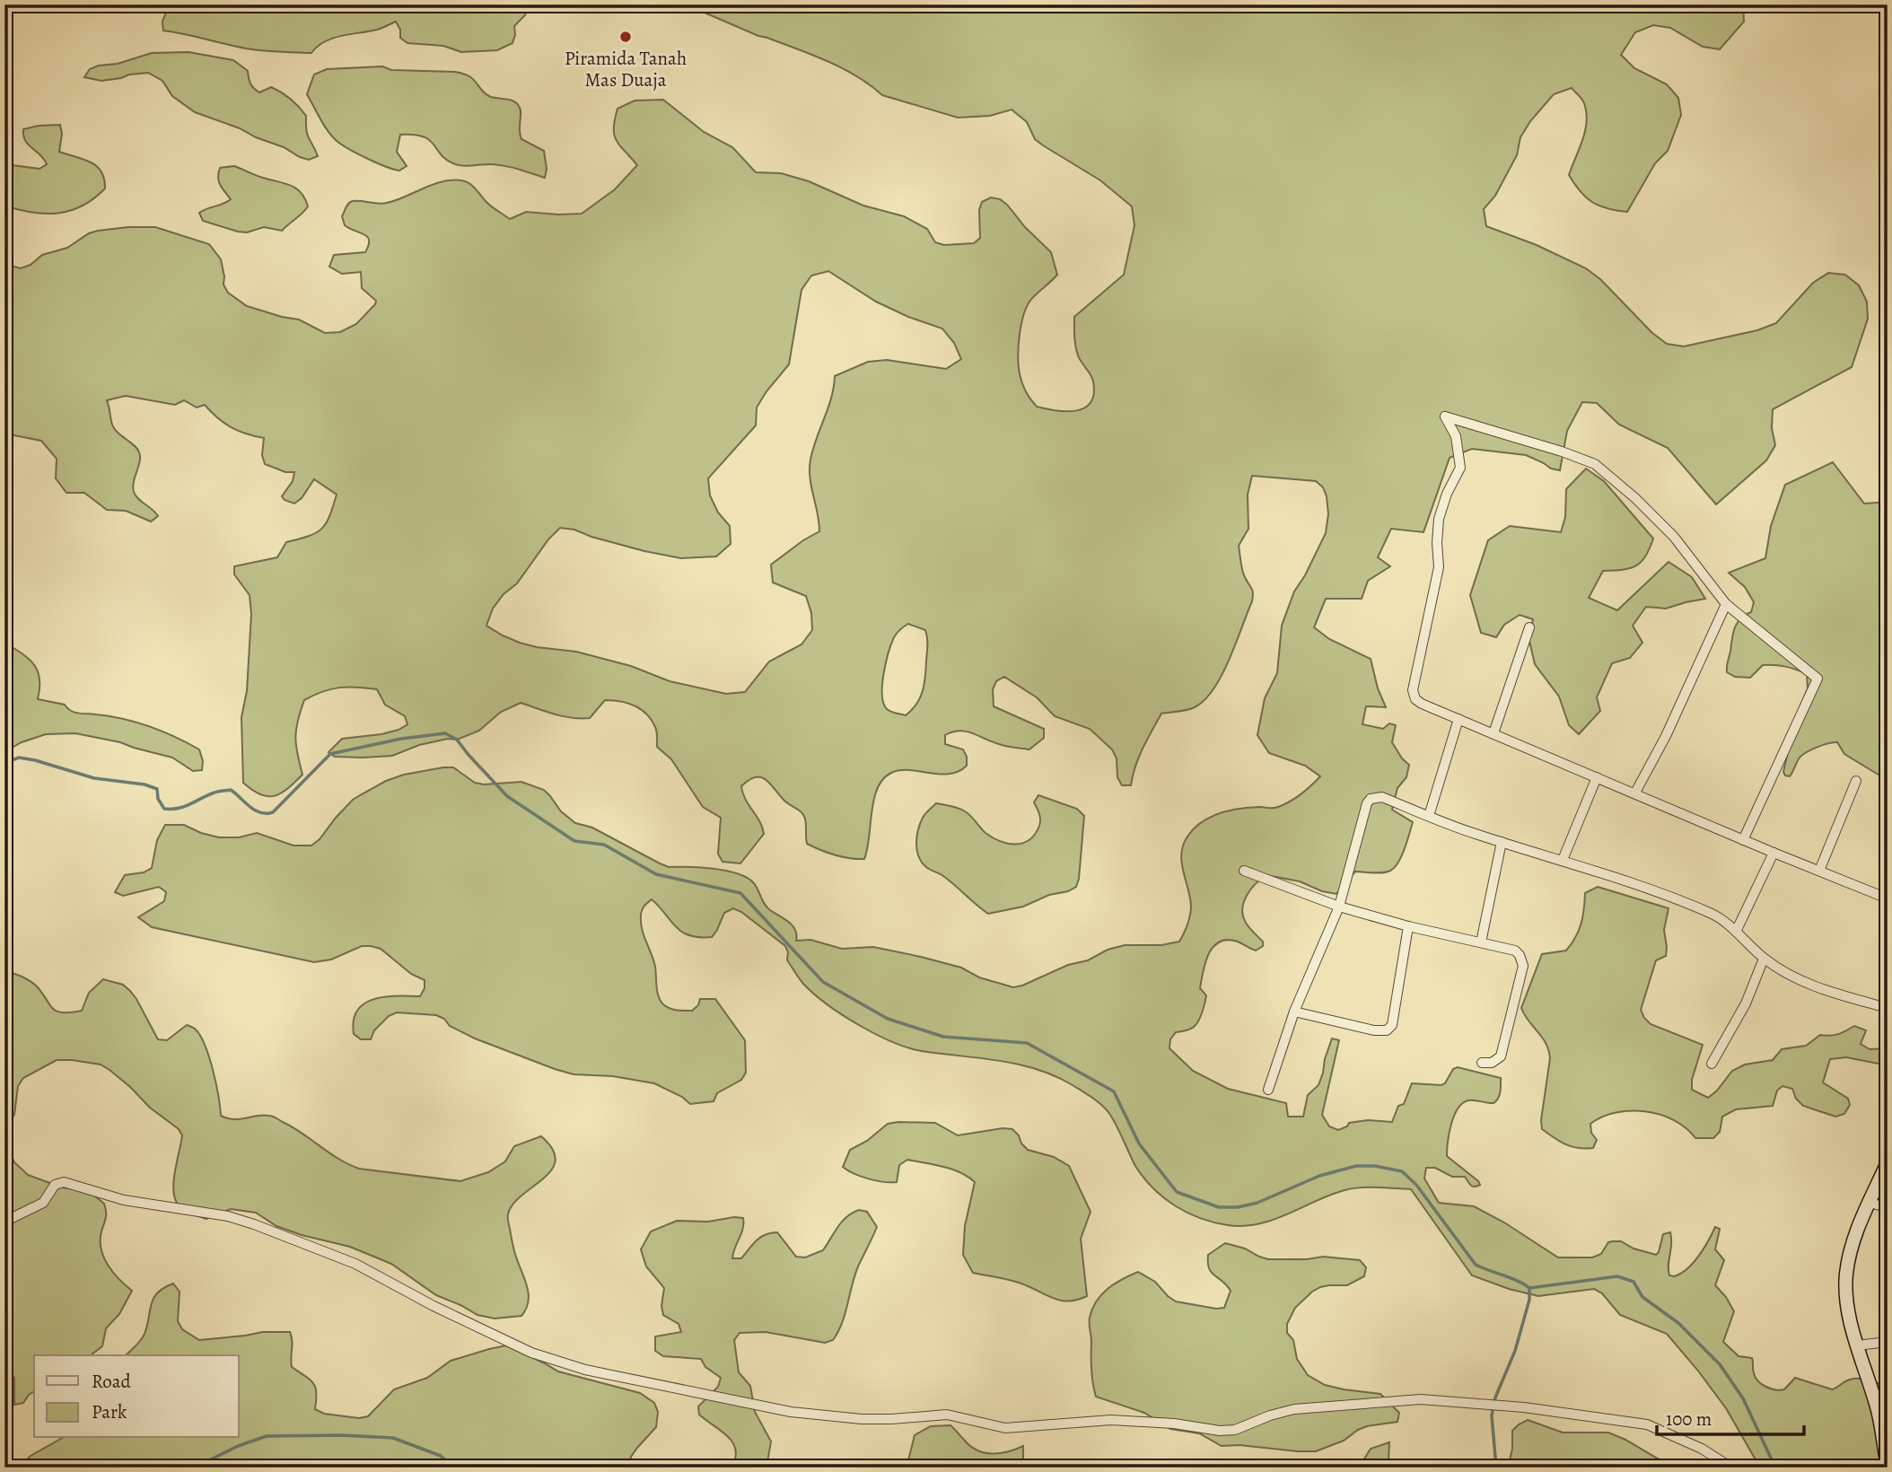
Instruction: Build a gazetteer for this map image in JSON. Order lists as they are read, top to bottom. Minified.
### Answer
{"places":["Piramida Tanah Mas Duaja"],"legend":["Road","Park"],"scale_bar":"100 m"}
